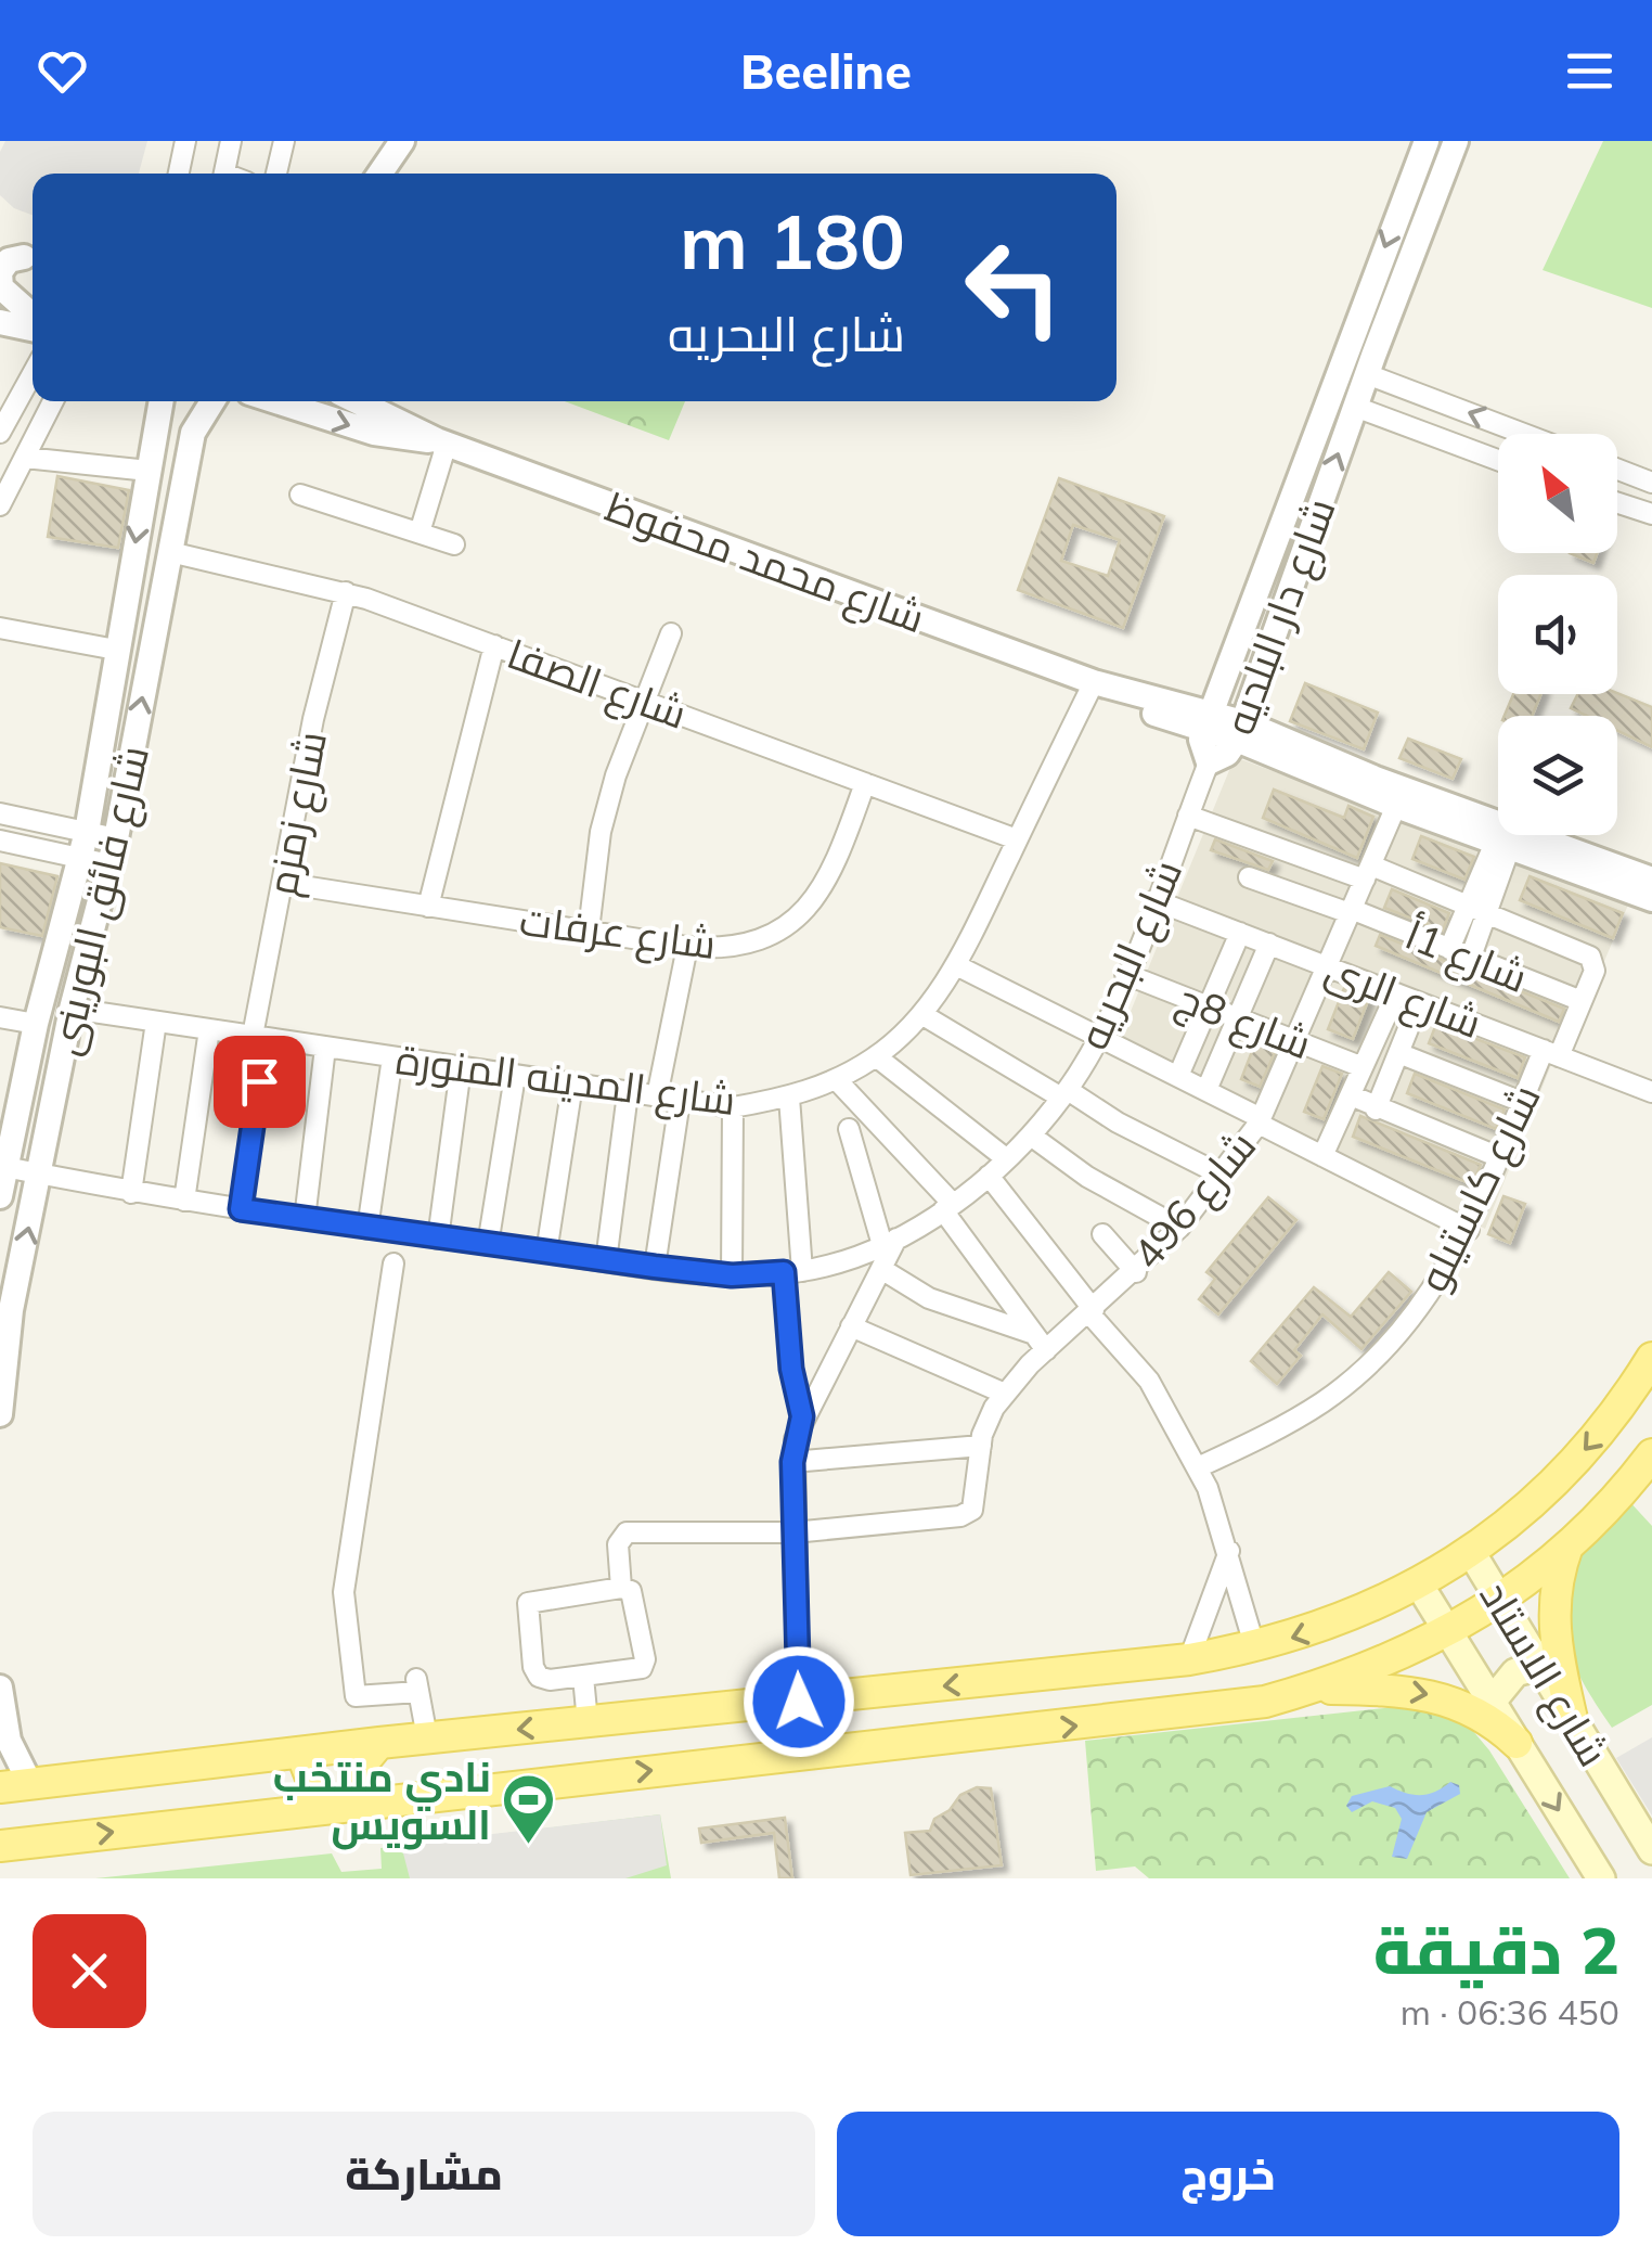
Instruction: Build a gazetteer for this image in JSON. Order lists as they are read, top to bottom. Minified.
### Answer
{"streets":{"main road":["شارع الاستاد"],"street":["شارع محمد محفوظ","شارع دار البلديه","شارع الصفا","شارع زمزم","شارع فائق البورينى","شارع عرفات","شارع البحريه","شارع 1أ","شارع الرى","شارع 8ج","شارع المدينه المنورة","شارع كاستيلو","شارع 496"]},"crossings":[["شارع محمد محفوظ","شارع دار البلديه"],["شارع محمد محفوظ","شارع المدينه المنورة"],["شارع محمد محفوظ","شارع 496"],["شارع دار البلديه","شارع البحريه"],["شارع الصفا","شارع زمزم"],["شارع الصفا","شارع فائق البورينى"],["شارع الصفا","شارع عرفات"],["شارع الصفا","شارع المدينه المنورة"],["شارع زمزم","شارع عرفات"],["شارع زمزم","شارع البحريه"],["شارع زمزم","شارع المدينه المنورة"],["شارع فائق البورينى","شارع البحريه"],["شارع فائق البورينى","شارع المدينه المنورة"],["شارع البحريه","شارع الرى"],["شارع البحريه","شارع 8ج"],["شارع 1أ","شارع كاستيلو"],["شارع 1أ","شارع 496"],["شارع الرى","شارع كاستيلو"],["شارع الرى","شارع 496"],["شارع 8ج","شارع 496"]],"places":{"sports":["نادي منتخب السويس"]},"north":"top left","page":{"header":"Beeline","turn":["180 m","شارع البحريه"],"heading":["2 دقيقة","450 m · 06:36"],"buttons":["خروج","مشاركة"]}}
